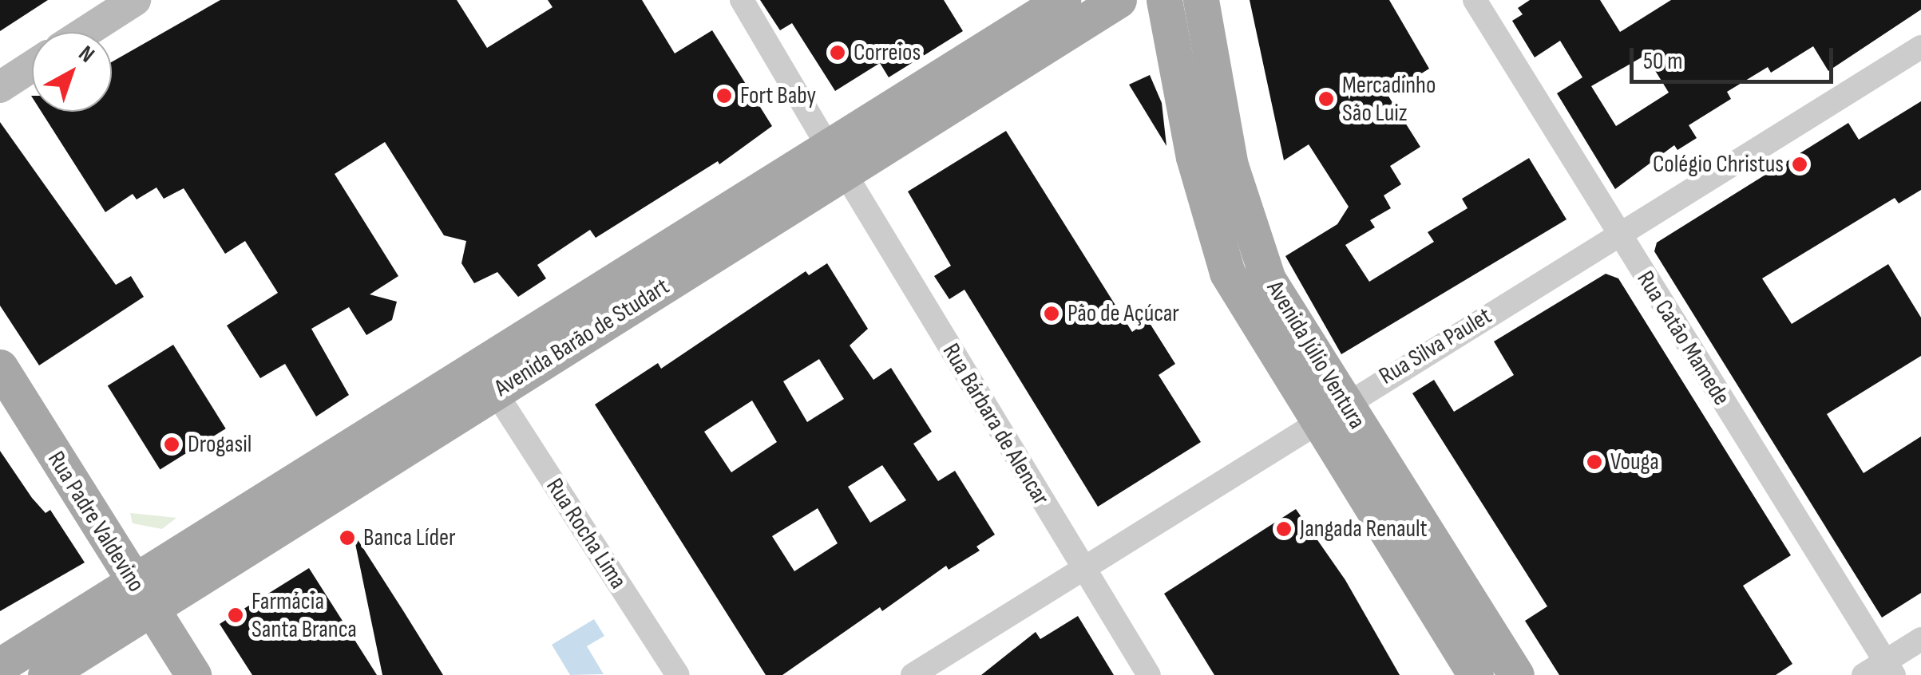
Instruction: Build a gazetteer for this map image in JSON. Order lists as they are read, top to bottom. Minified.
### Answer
{"streets":{"main road":["Avenida Barão de Studart","Avenida Júlio Ventura","Rua Padre Valdevino"],"street":["Rua Catão Mamede","Rua Silva Paulet","Rua Bárbara de Alencar","Rua Rocha Lima"]},"crossings":[["Avenida Barão de Studart","Rua Bárbara de Alencar"],["Avenida Barão de Studart","Rua Padre Valdevino"],["Avenida Barão de Studart","Rua Rocha Lima"],["Rua Catão Mamede","Rua Silva Paulet"],["Rua Silva Paulet","Avenida Júlio Ventura"],["Rua Silva Paulet","Rua Bárbara de Alencar"]],"places":["Correios","Fort Baby","Mercadinho São Luiz","Colégio Christus","Pão de Açúcar","Drogasil","Vouga","Jangada Renault","Banca Líder","Farmácia Santa Branca"],"scale_bar":"50 m","north":"top right"}
